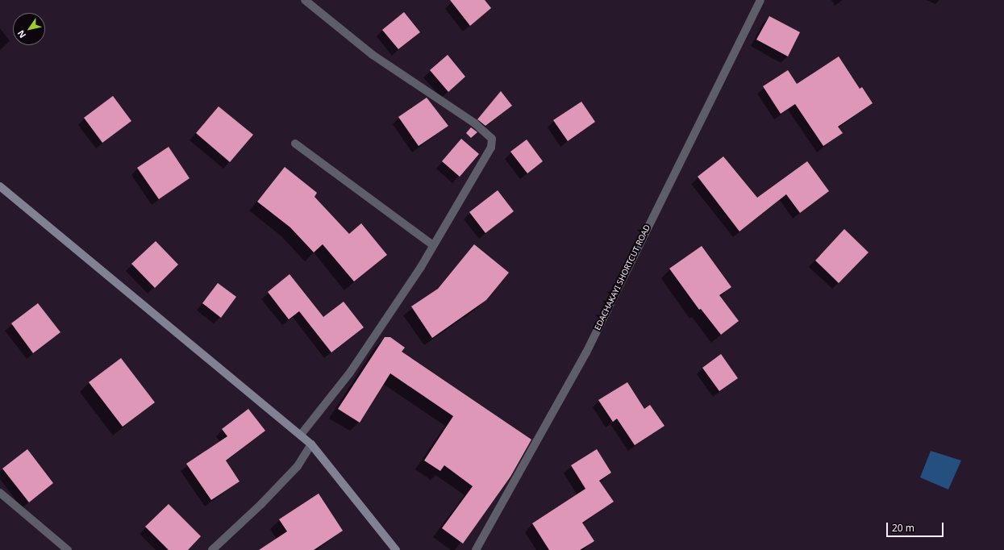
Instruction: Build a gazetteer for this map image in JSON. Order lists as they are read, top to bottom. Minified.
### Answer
{"streets":{"street":["EDACHAKAYI SHORTCUT ROAD"]},"scale_bar":"20 m","north":"bottom left"}
